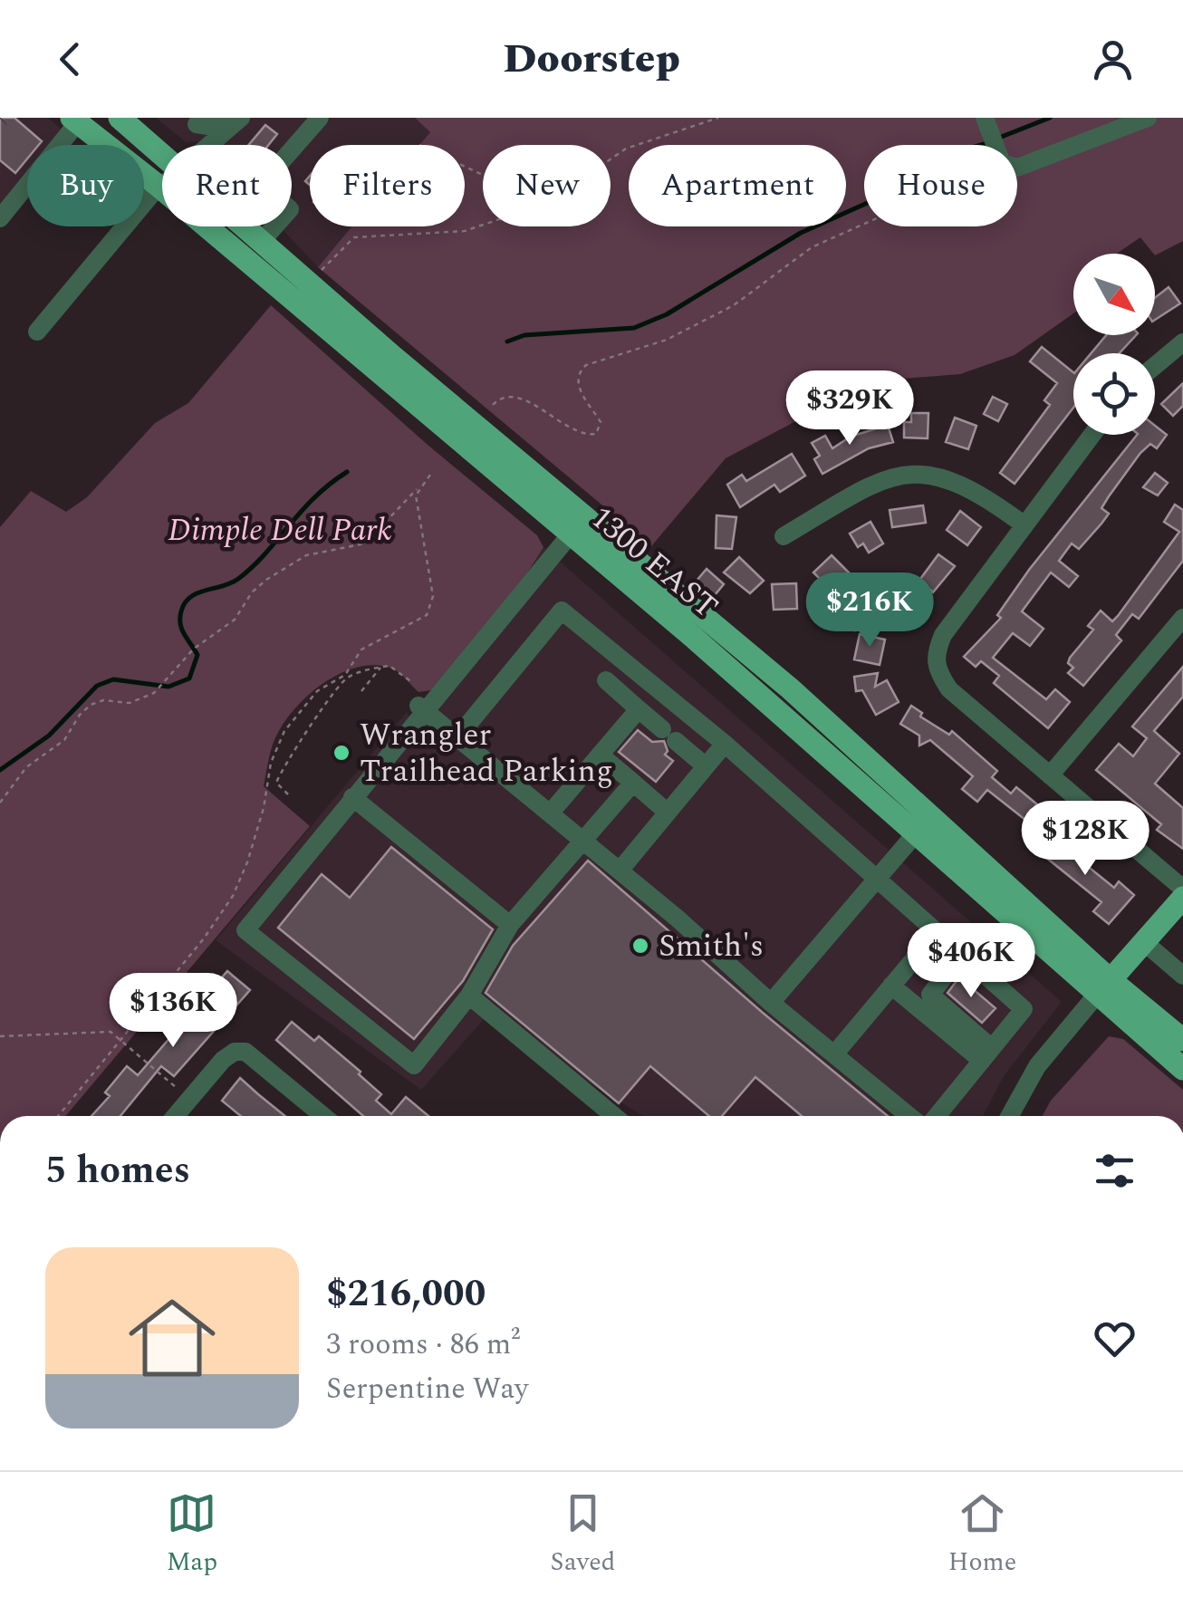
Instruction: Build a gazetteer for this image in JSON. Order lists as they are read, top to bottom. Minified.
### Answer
{"streets":{"main road":["1300 EAST"]},"parks":["Dimple Dell Park"],"places":["Wrangler Trailhead Parking","Smith's"],"north":"bottom right","page":{"header":"Doorstep","chip":["Buy","Rent","Filters","New","Apartment","House"],"price":["$329K","$216K","$128K","$406K","$136K"],"heading":"5 homes","list":[{"name":"$216,000","note":"3 rooms · 86 m² · Serpentine Way"}],"tabs":["Map","Saved","Home"]}}
